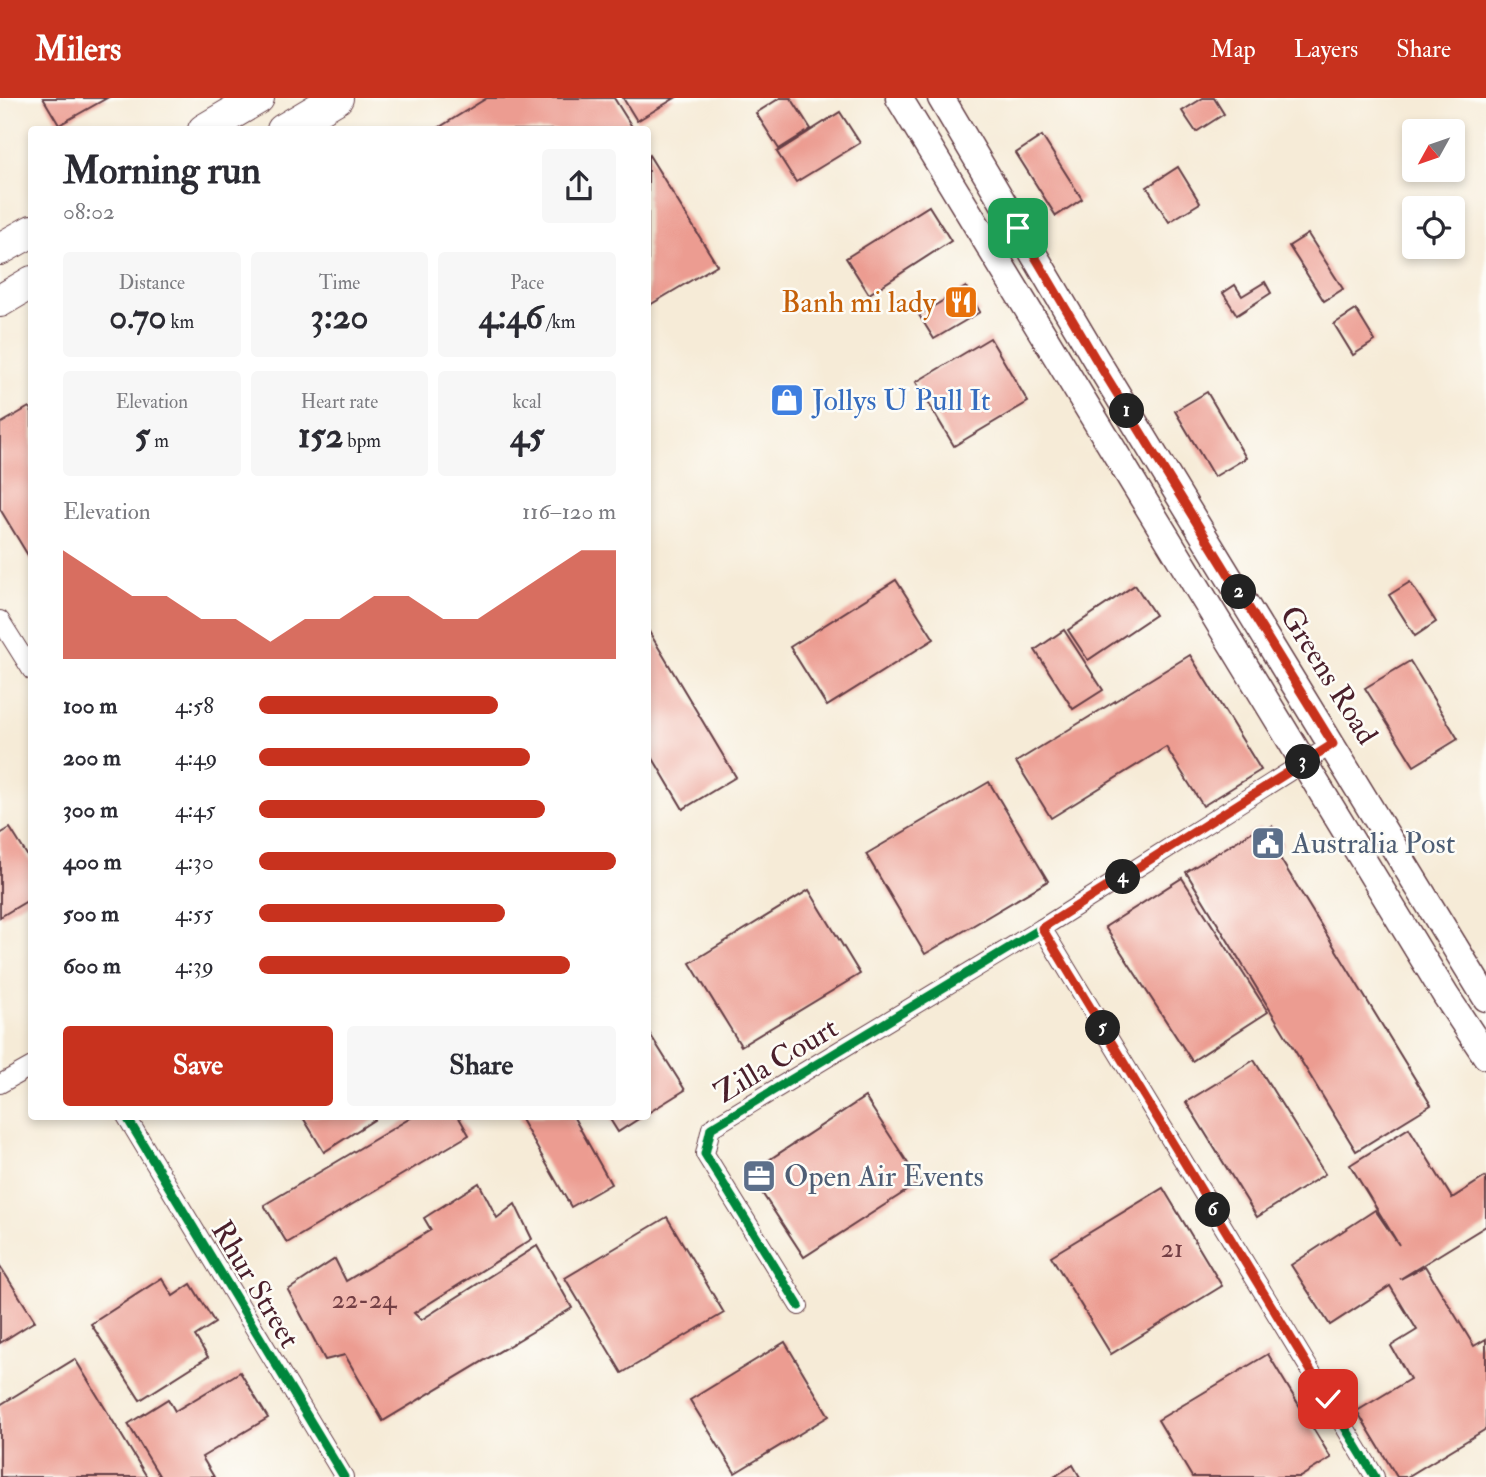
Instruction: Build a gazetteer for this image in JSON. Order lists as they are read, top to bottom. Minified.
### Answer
{"streets":{"main road":["Greens Road"],"street":["Zilla Court","Rhur Street"]},"crossings":[["Greens Road","Zilla Court"]],"places":{"restaurant":["Banh mi lady"],"shop":["Jollys U Pull It"],"public building":["Australia Post"],"office":["Open Air Events"]},"house_numbers":["21","22-24"],"north":"bottom left","page":{"header":"Milers","nav":["Map","Layers","Share"],"heading":["Morning run","08:02"],"stats":[["Distance","0.70 km"],["Time","3:20"],["Pace","4:46 /km"],["Elevation","5 m"],["Heart rate","152 bpm"],["kcal","45"]],"pins":["1","2","3","4","5","6"],"chart":["Elevation","116–120 m"],"list":[{"name":"100 m","note":"4:58"},{"name":"200 m","note":"4:49"},{"name":"300 m","note":"4:45"},{"name":"400 m","note":"4:30"},{"name":"500 m","note":"4:55"},{"name":"600 m","note":"4:39"}],"buttons":["Save","Share"]}}
